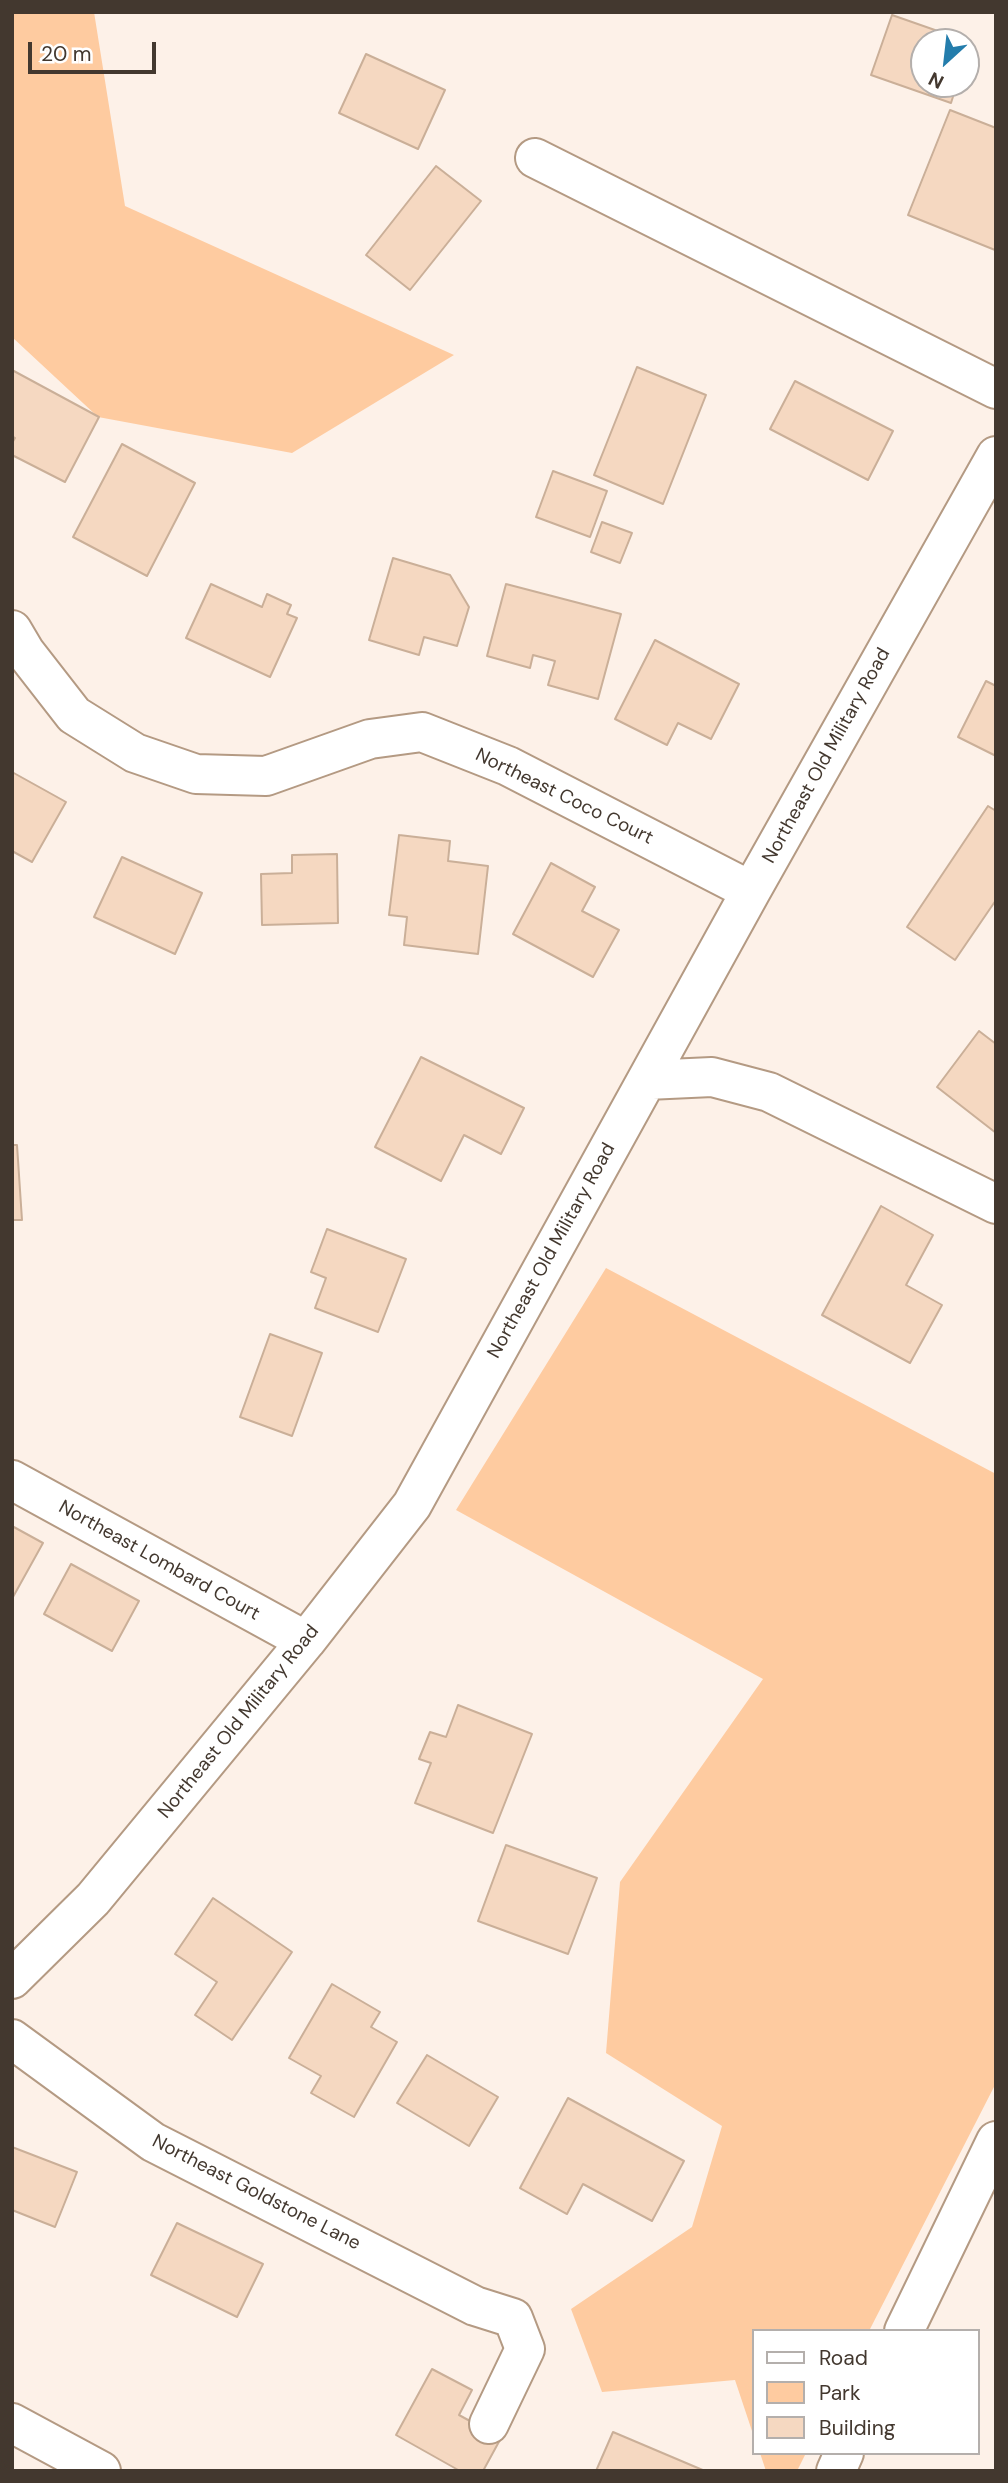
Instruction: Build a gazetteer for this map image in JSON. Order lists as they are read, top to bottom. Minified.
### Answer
{"streets":{"street":["Northeast Old Military Road","Northeast Coco Court","Northeast Lombard Court","Northeast Goldstone Lane"]},"crossings":[["Northeast Old Military Road","Northeast Coco Court"],["Northeast Old Military Road","Northeast Lombard Court"]],"legend":["Road","Park","Building"],"scale_bar":"20 m","north":"bottom left"}
